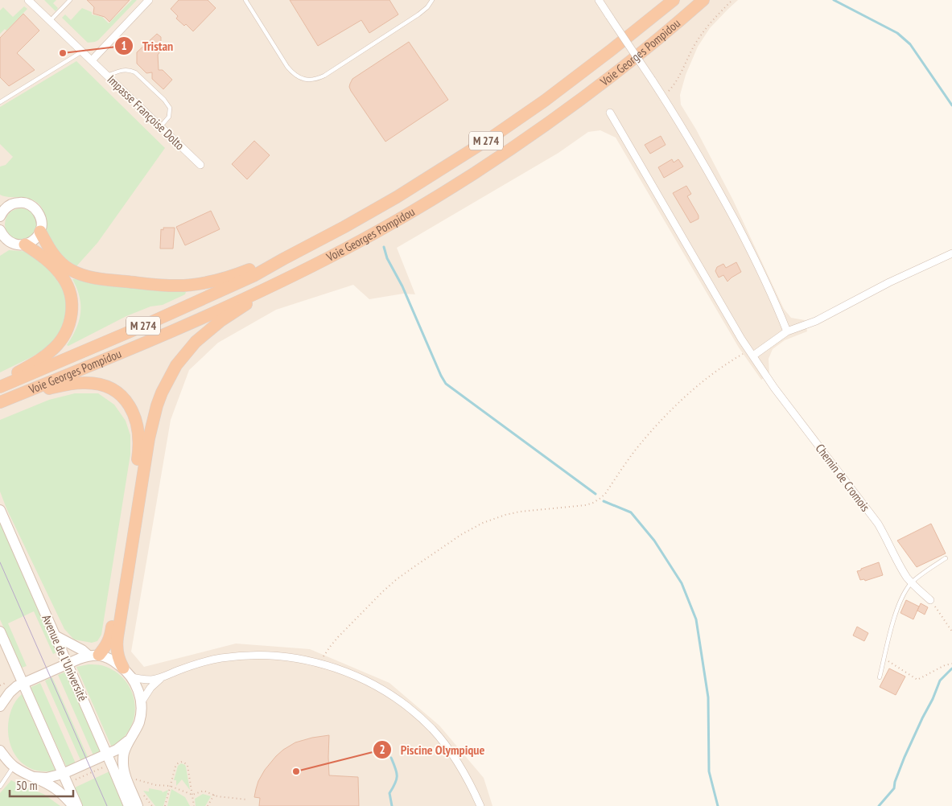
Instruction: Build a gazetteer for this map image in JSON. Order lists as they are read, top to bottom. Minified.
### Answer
{"streets":{"highway":["Voie Georges Pompidou","M 274"],"main road":["Avenue de l'Université"],"street":["Impasse Françoise Dolto","Chemin de Cromois"]},"places":["Tristan","Piscine Olympique"],"scale_bar":"50 m"}
